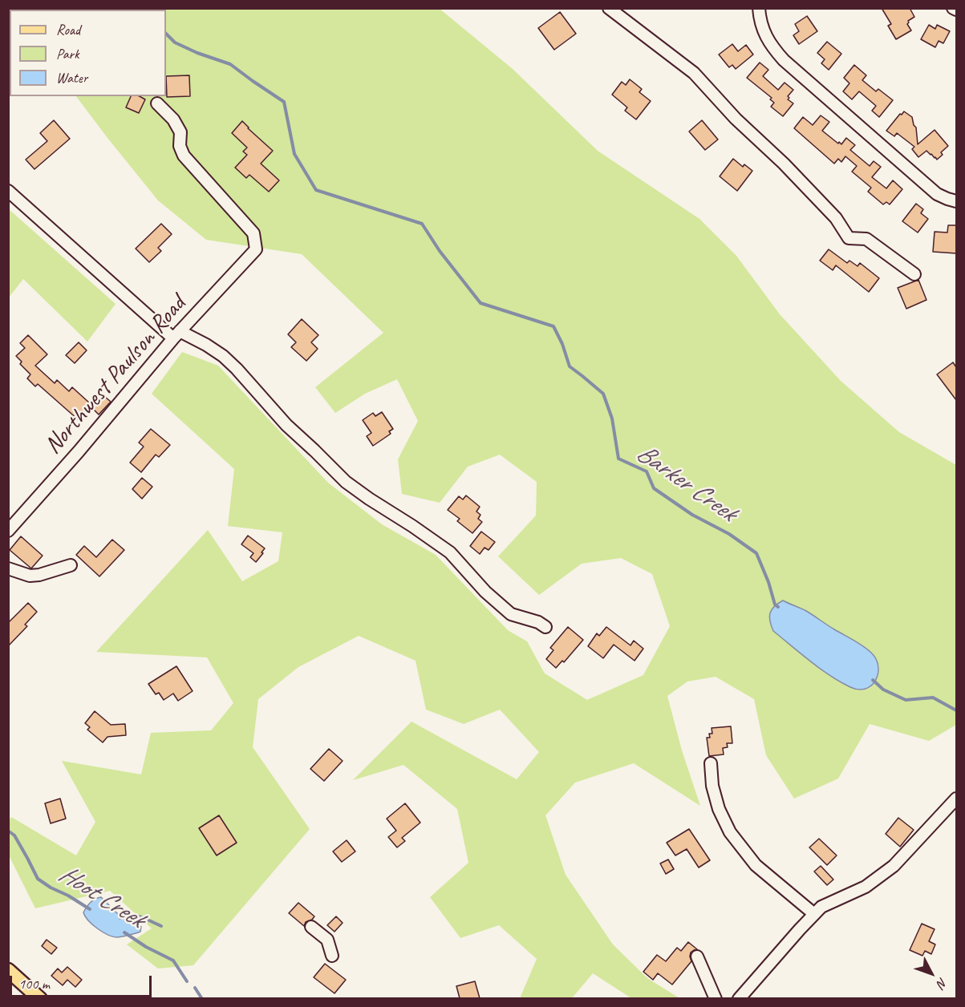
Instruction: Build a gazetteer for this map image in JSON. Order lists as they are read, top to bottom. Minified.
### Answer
{"streets":{"street":["Northwest Paulson Road"]},"water":["Barker Creek","Hoot Creek"],"legend":["Road","Park","Water"],"scale_bar":"100 m","north":"bottom right"}
